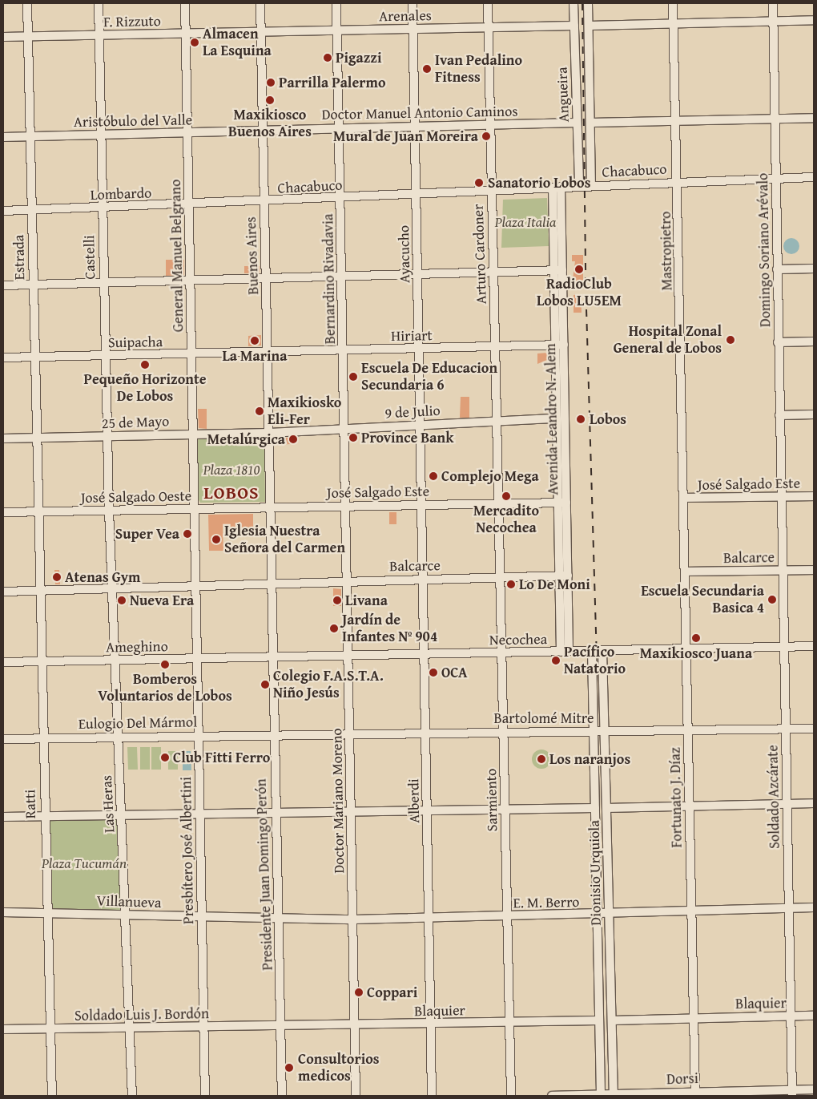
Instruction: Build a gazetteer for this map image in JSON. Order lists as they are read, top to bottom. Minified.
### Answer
{"streets":{"street":["Arenales","F. Rizzuto","Angueira","Doctor Manuel Antonio Caminos","Aristóbulo del Valle","Chacabuco","Lombardo","Domingo Soriano Arévalo","Mastropietro","Ayacucho","Arturo Cardoner","General Manuel Belgrano","Buenos Aires","Estrada","Castelli","Bernardino Rivadavia","Hiriart","Suipacha","9 de Julio","Avenida Leandro N. Alem","25 de Mayo","José Salgado Este","José Salgado Oeste","Balcarce","Necochea","Ameghino","Bartolomé Mitre","Eulogio Del Mármol","Soldado Azcárate","Fortunato J. Díaz","Sarmiento","Doctor Mariano Moreno","Alberdi","Ratti","Las Heras","Presbítero José Albertini","Dionisio Urquiola","Presidente Juan Domingo Perón","Villanueva","E. M. Berro","Blaquier","Soldado Luis J. Bordón","Dorsi"]},"crossings":[["Arenales","F. Rizzuto"],["Arenales","Angueira"],["Arenales","Ayacucho"],["Arenales","Arturo Cardoner"],["Arenales","Buenos Aires"],["Arenales","Bernardino Rivadavia"],["F. Rizzuto","General Manuel Belgrano"],["F. Rizzuto","Buenos Aires"],["F. Rizzuto","Estrada"],["F. Rizzuto","Castelli"],["Angueira","Doctor Manuel Antonio Caminos"],["Angueira","Chacabuco"],["Doctor Manuel Antonio Caminos","Aristóbulo del Valle"],["Doctor Manuel Antonio Caminos","Ayacucho"],["Doctor Manuel Antonio Caminos","Arturo Cardoner"],["Doctor Manuel Antonio Caminos","Buenos Aires"],["Doctor Manuel Antonio Caminos","Bernardino Rivadavia"],["Aristóbulo del Valle","General Manuel Belgrano"],["Aristóbulo del Valle","Buenos Aires"],["Aristóbulo del Valle","Estrada"],["Aristóbulo del Valle","Castelli"],["Chacabuco","Lombardo"],["Chacabuco","Domingo Soriano Arévalo"],["Chacabuco","Mastropietro"],["Chacabuco","Ayacucho"],["Chacabuco","Arturo Cardoner"],["Chacabuco","Buenos Aires"],["Chacabuco","Bernardino Rivadavia"],["Chacabuco","Avenida Leandro N. Alem"],["Lombardo","General Manuel Belgrano"],["Lombardo","Buenos Aires"],["Lombardo","Estrada"],["Lombardo","Castelli"],["Domingo Soriano Arévalo","José Salgado Este"],["Domingo Soriano Arévalo","Soldado Azcárate"],["Mastropietro","José Salgado Este"],["Mastropietro","Fortunato J. Díaz"],["Ayacucho","Hiriart"],["Ayacucho","9 de Julio"],["Ayacucho","José Salgado Este"],["Ayacucho","Alberdi"],["Arturo Cardoner","Hiriart"],["Arturo Cardoner","9 de Julio"],["Arturo Cardoner","José Salgado Este"],["Arturo Cardoner","Sarmiento"],["General Manuel Belgrano","Suipacha"],["General Manuel Belgrano","25 de Mayo"],["General Manuel Belgrano","José Salgado Oeste"],["General Manuel Belgrano","Presbítero José Albertini"],["Buenos Aires","Hiriart"],["Buenos Aires","Suipacha"],["Buenos Aires","9 de Julio"],["Buenos Aires","25 de Mayo"],["Buenos Aires","José Salgado Este"],["Buenos Aires","José Salgado Oeste"],["Buenos Aires","Presidente Juan Domingo Perón"],["Estrada","Suipacha"],["Estrada","25 de Mayo"],["Estrada","José Salgado Oeste"],["Estrada","Ratti"],["Castelli","Suipacha"],["Castelli","25 de Mayo"],["Castelli","José Salgado Oeste"],["Castelli","Las Heras"],["Bernardino Rivadavia","Hiriart"],["Bernardino Rivadavia","9 de Julio"],["Bernardino Rivadavia","José Salgado Este"],["Bernardino Rivadavia","Doctor Mariano Moreno"],["Hiriart","Suipacha"],["Hiriart","Avenida Leandro N. Alem"],["9 de Julio","Avenida Leandro N. Alem"],["9 de Julio","25 de Mayo"],["Avenida Leandro N. Alem","José Salgado Este"],["Avenida Leandro N. Alem","Balcarce"],["Avenida Leandro N. Alem","Necochea"],["José Salgado Este","José Salgado Oeste"],["José Salgado Este","Soldado Azcárate"],["José Salgado Este","Fortunato J. Díaz"],["José Salgado Este","Sarmiento"],["José Salgado Este","Doctor Mariano Moreno"],["José Salgado Este","Alberdi"],["José Salgado Este","Presidente Juan Domingo Perón"],["José Salgado Oeste","Ratti"],["José Salgado Oeste","Las Heras"],["José Salgado Oeste","Presbítero José Albertini"],["José Salgado Oeste","Presidente Juan Domingo Perón"],["Balcarce","Soldado Azcárate"],["Balcarce","Fortunato J. Díaz"],["Balcarce","Sarmiento"],["Balcarce","Doctor Mariano Moreno"],["Balcarce","Alberdi"],["Balcarce","Ratti"],["Balcarce","Las Heras"],["Balcarce","Presbítero José Albertini"],["Balcarce","Presidente Juan Domingo Perón"],["Necochea","Ameghino"],["Necochea","Soldado Azcárate"],["Necochea","Fortunato J. Díaz"],["Necochea","Sarmiento"],["Necochea","Doctor Mariano Moreno"],["Necochea","Alberdi"],["Necochea","Dionisio Urquiola"],["Necochea","Presidente Juan Domingo Perón"],["Ameghino","Ratti"],["Ameghino","Las Heras"],["Ameghino","Presbítero José Albertini"],["Ameghino","Presidente Juan Domingo Perón"],["Bartolomé Mitre","Eulogio Del Mármol"],["Bartolomé Mitre","Soldado Azcárate"],["Bartolomé Mitre","Fortunato J. Díaz"],["Bartolomé Mitre","Sarmiento"],["Bartolomé Mitre","Doctor Mariano Moreno"],["Bartolomé Mitre","Alberdi"],["Bartolomé Mitre","Dionisio Urquiola"],["Bartolomé Mitre","Presidente Juan Domingo Perón"],["Eulogio Del Mármol","Ratti"],["Eulogio Del Mármol","Las Heras"],["Eulogio Del Mármol","Presbítero José Albertini"],["Eulogio Del Mármol","Presidente Juan Domingo Perón"],["Soldado Azcárate","E. M. Berro"],["Soldado Azcárate","Blaquier"],["Soldado Azcárate","Dorsi"],["Fortunato J. Díaz","E. M. Berro"],["Fortunato J. Díaz","Blaquier"],["Fortunato J. Díaz","Dorsi"],["Sarmiento","E. M. Berro"],["Sarmiento","Blaquier"],["Doctor Mariano Moreno","E. M. Berro"],["Doctor Mariano Moreno","Blaquier"],["Alberdi","E. M. Berro"],["Alberdi","Blaquier"],["Ratti","Villanueva"],["Ratti","Soldado Luis J. Bordón"],["Las Heras","Villanueva"],["Las Heras","Soldado Luis J. Bordón"],["Presbítero José Albertini","Villanueva"],["Presbítero José Albertini","Soldado Luis J. Bordón"],["Dionisio Urquiola","E. M. Berro"],["Dionisio Urquiola","Blaquier"],["Dionisio Urquiola","Dorsi"],["Presidente Juan Domingo Perón","Villanueva"],["Presidente Juan Domingo Perón","E. M. Berro"],["Presidente Juan Domingo Perón","Blaquier"],["Presidente Juan Domingo Perón","Soldado Luis J. Bordón"],["Villanueva","E. M. Berro"],["Blaquier","Soldado Luis J. Bordón"]],"districts":["LOBOS"],"parks":["Plaza Italia","Plaza 1810","Plaza Tucumán"],"places":["Almacen La Esquina","Pigazzi","Ivan Pedalino Fitness","Parrilla Palermo","Maxikiosco Buenos Aires","Mural de Juan Moreira","Sanatorio Lobos","RadioClub Lobos LU5EM","Hospital Zonal General de Lobos","La Marina","Pequeño Horizonte De Lobos","Escuela De Educacion Secundaria 6","Maxikiosko Eli-Fer","Lobos","Province Bank","Metalúrgica","Complejo Mega","Mercadito Necochea","Super Vea","Iglesia Nuestra Señora del Carmen","Atenas Gym","Lo De Moni","Escuela Secundaria Basica 4","Nueva Era","Livana","Jardín de Infantes Nº 904","Maxikiosco Juana","Pacífico Natatorio","Bomberos Voluntarios de Lobos","OCA","Colegio F.A.S.T.A. Niño Jesús","Club Fitti Ferro","Los naranjos","Coppari","Consultorios medicos"]}
